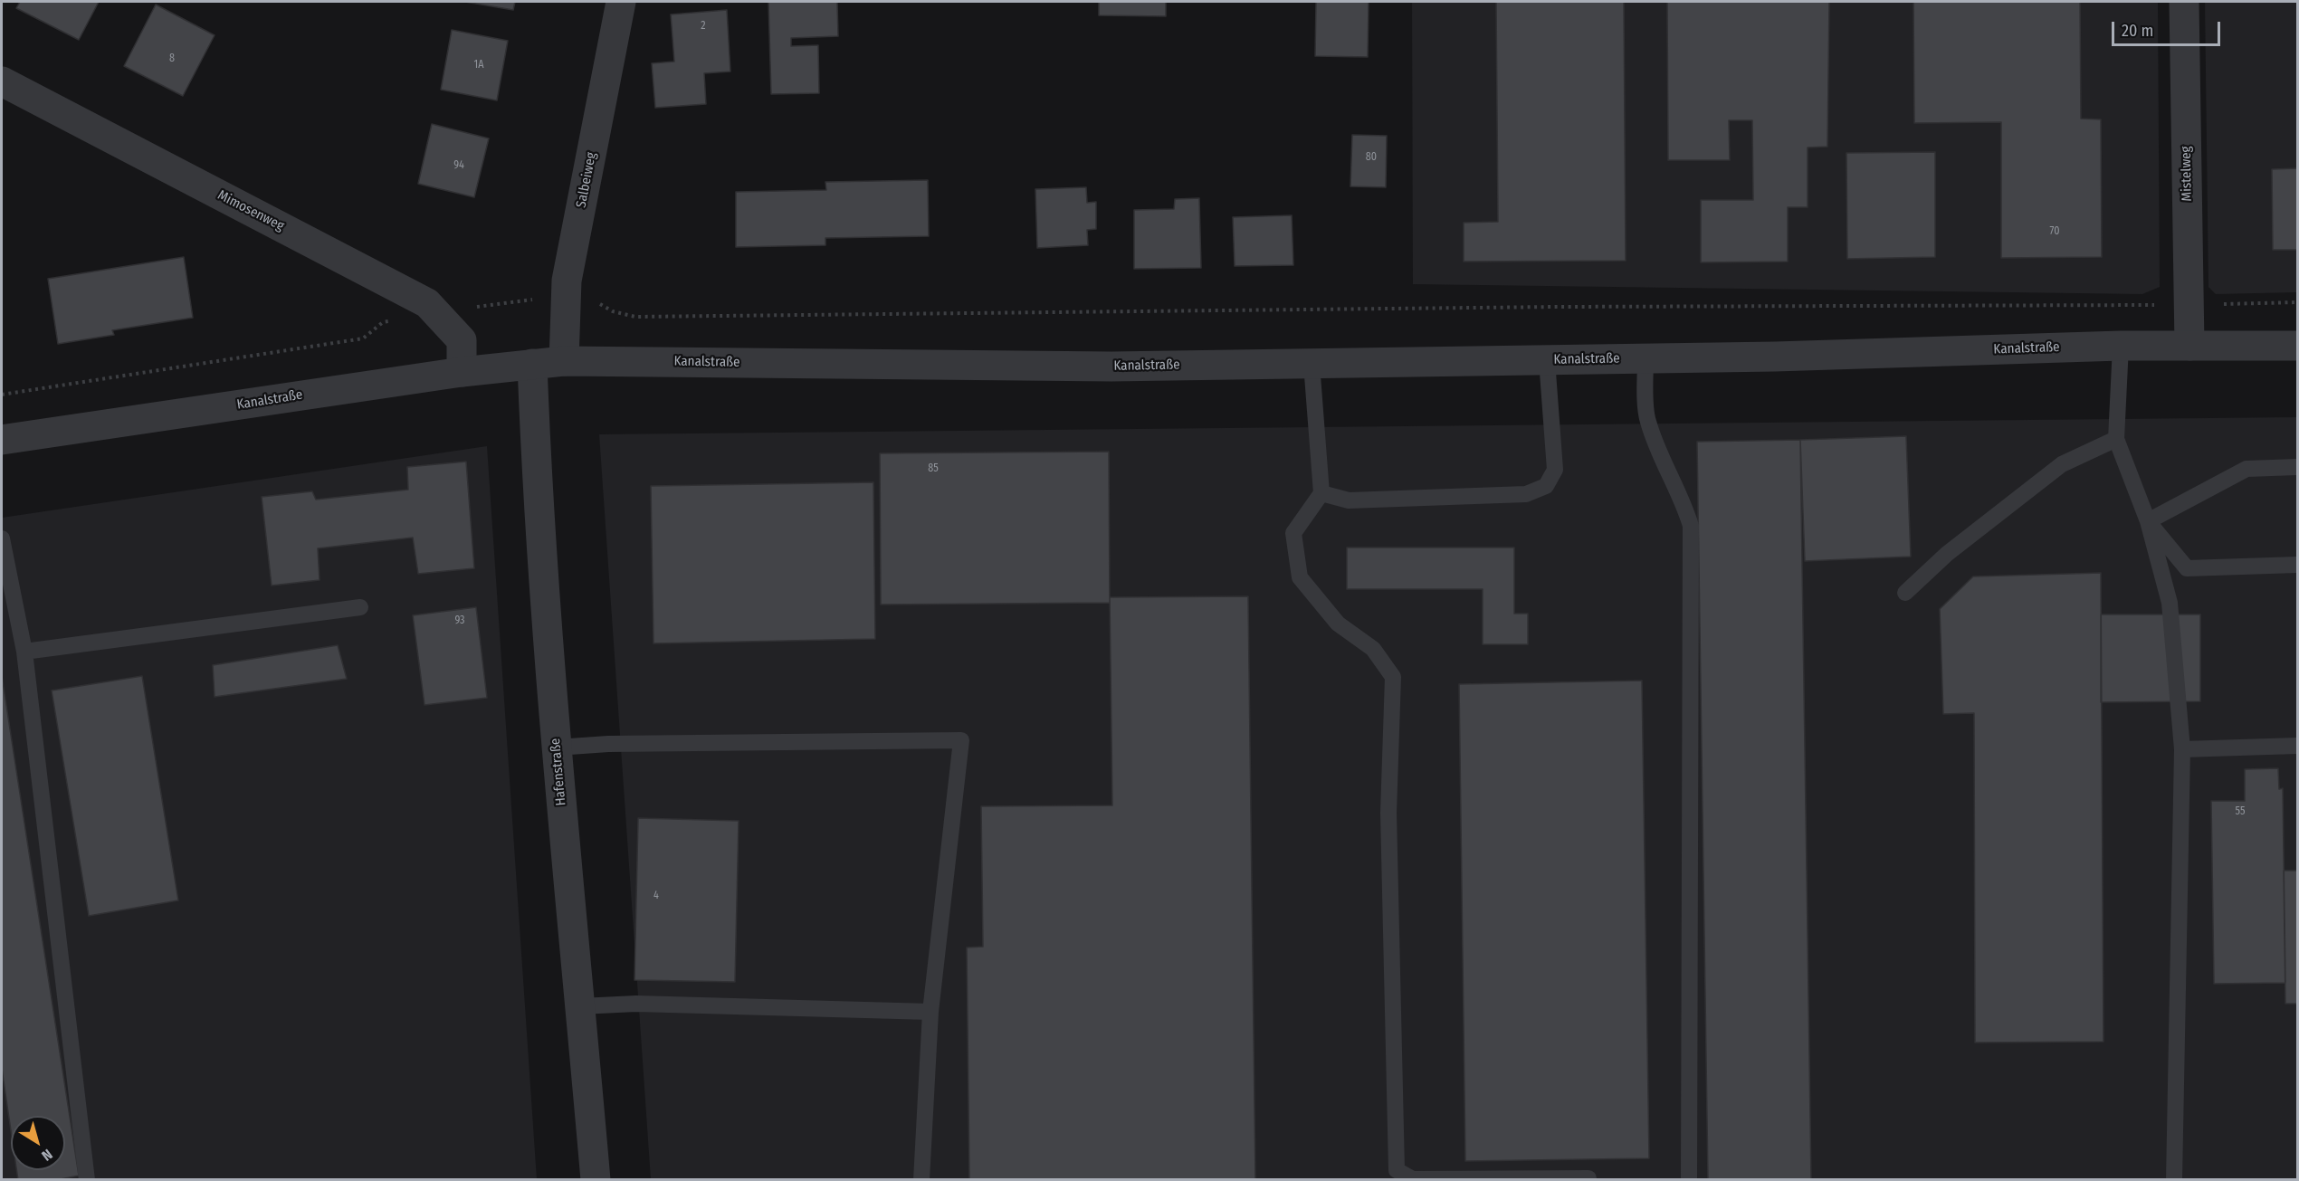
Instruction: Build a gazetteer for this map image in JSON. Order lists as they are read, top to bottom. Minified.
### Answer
{"streets":{"street":["Mistelweg","Salbeiweg","Mimosenweg","Kanalstraße","Hafenstraße"]},"crossings":[["Mistelweg","Kanalstraße"],["Salbeiweg","Kanalstraße"],["Mimosenweg","Kanalstraße"],["Kanalstraße","Hafenstraße"]],"house_numbers":["2","8","1A","80","94","70","85","93","55","4"],"scale_bar":"20 m","north":"bottom right"}
